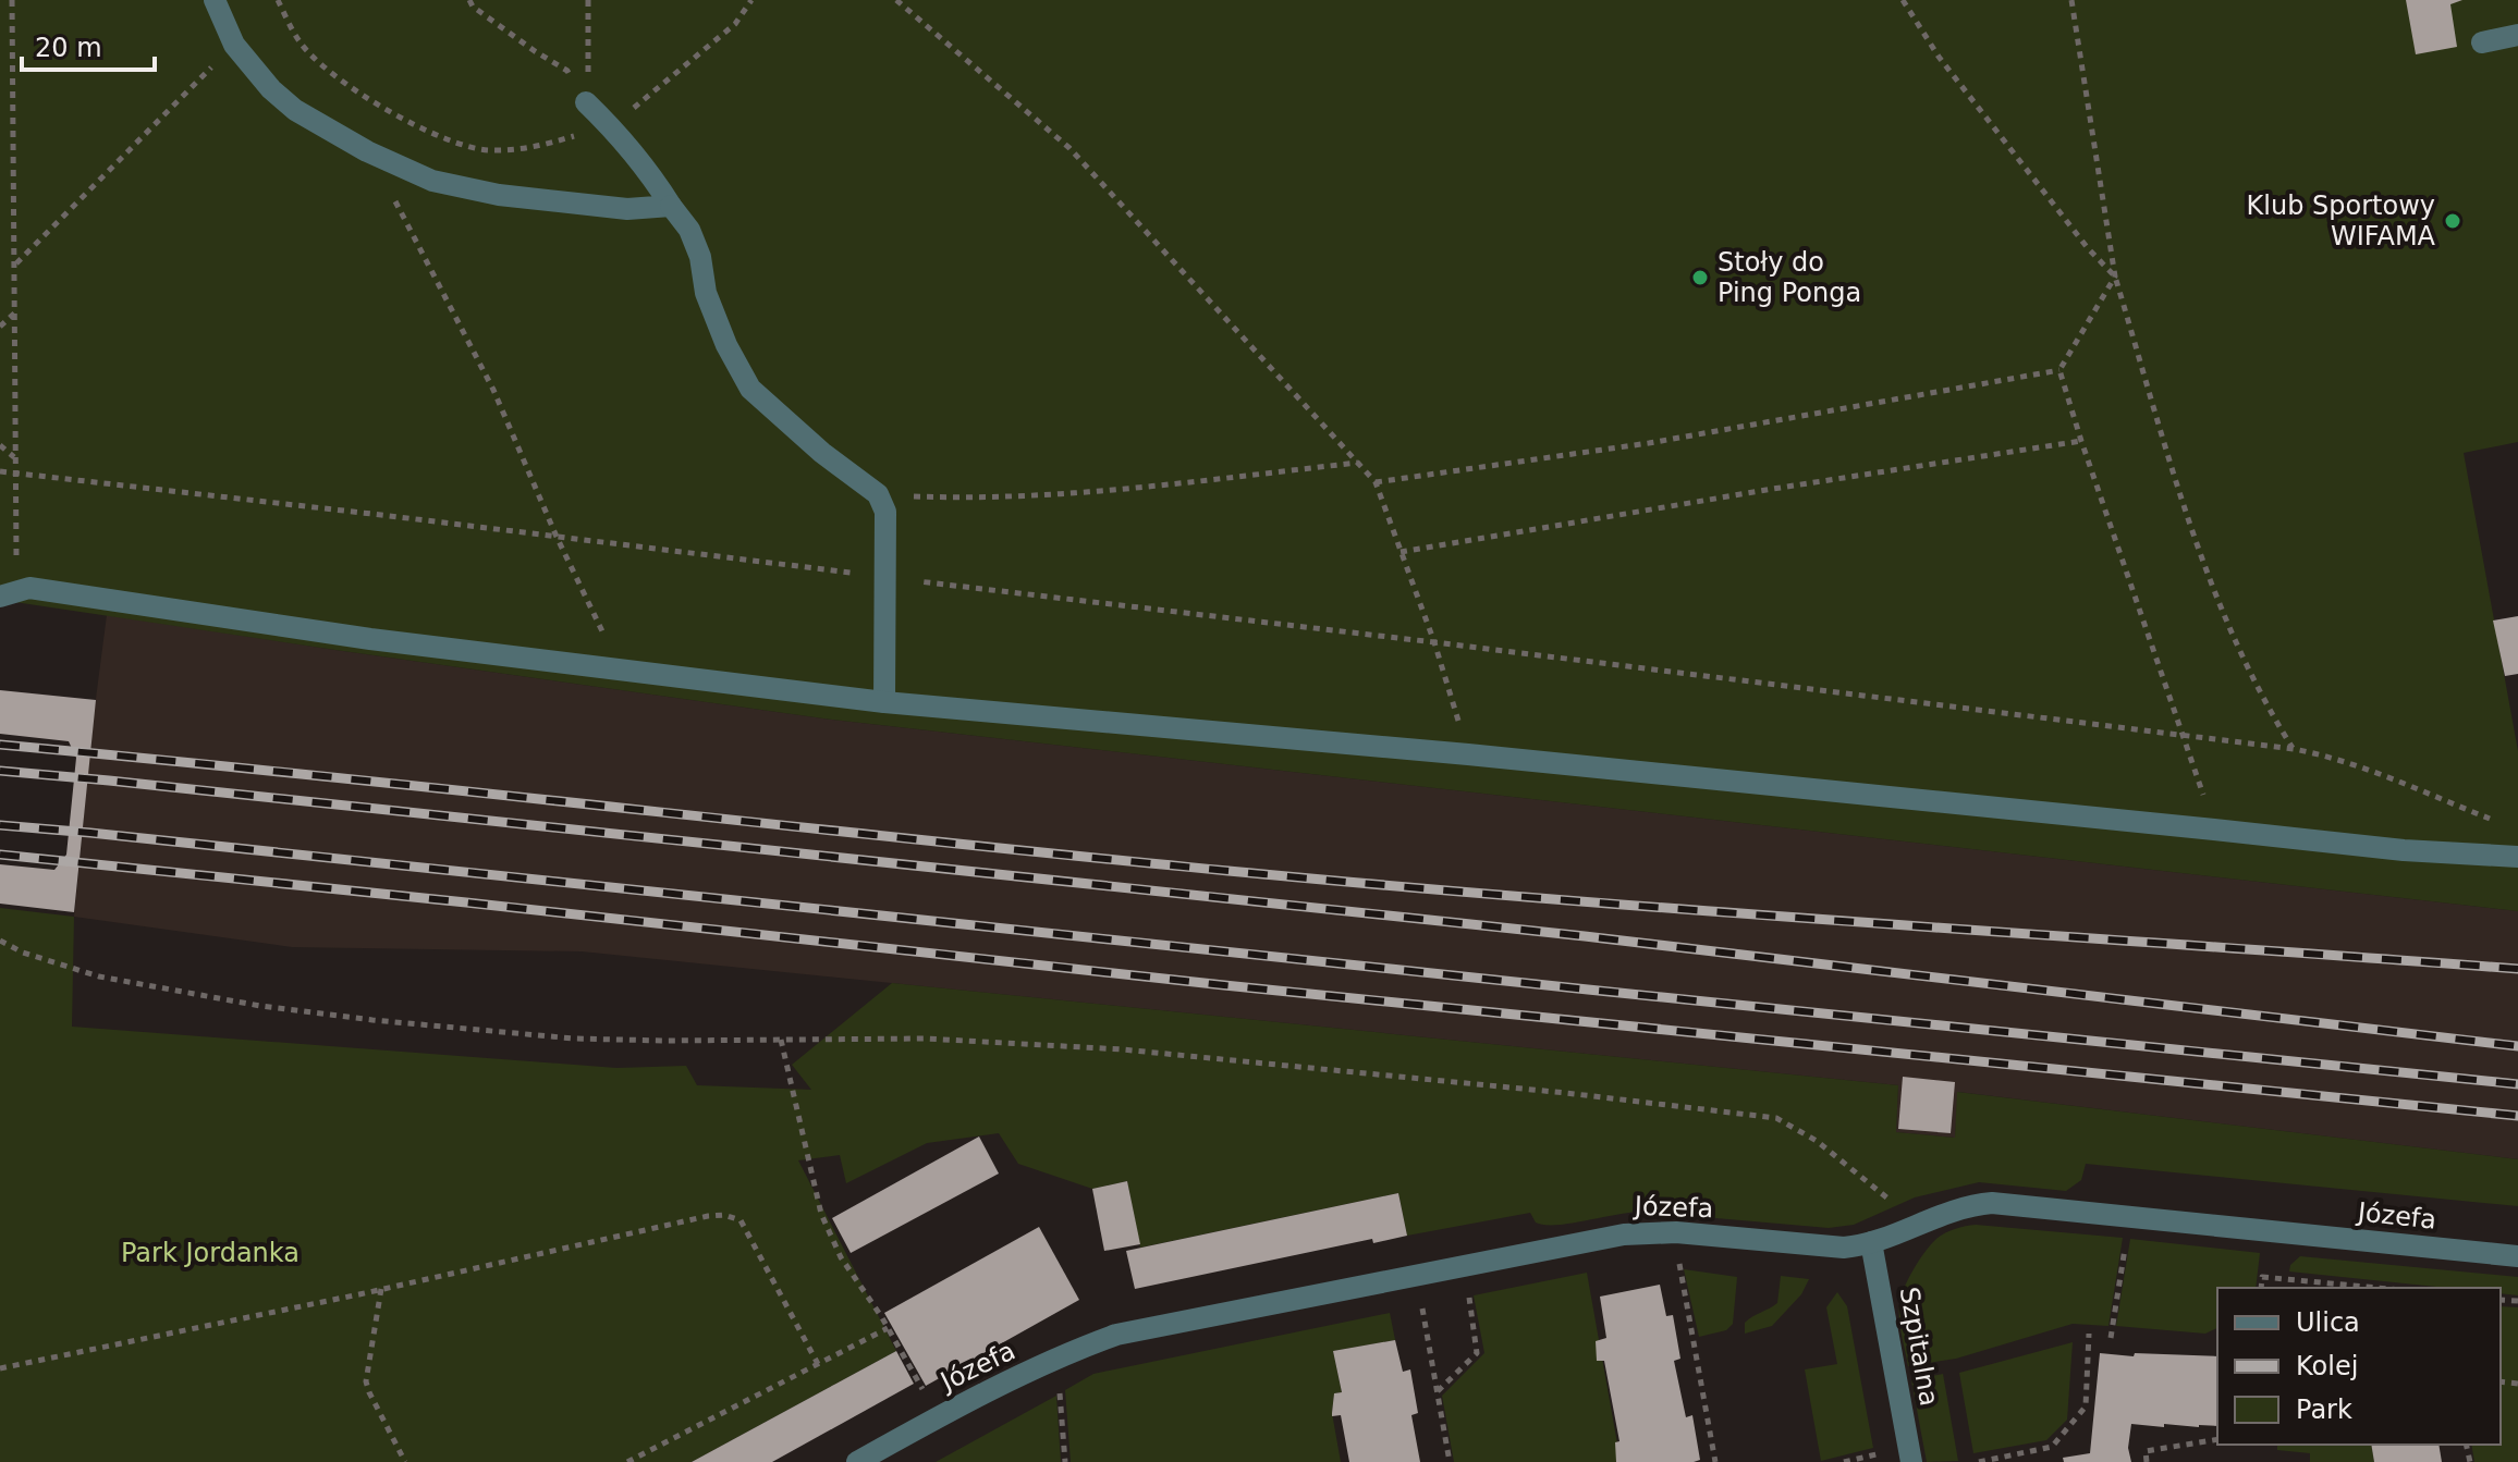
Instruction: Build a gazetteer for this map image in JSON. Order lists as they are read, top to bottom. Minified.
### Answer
{"streets":{"street":["Józefa","Szpitalna"]},"crossings":[["Józefa","Szpitalna"]],"parks":["Park Jordanka"],"places":["Klub Sportowy WIFAMA","Stoły do Ping Ponga"],"legend":["Ulica","Kolej","Park"],"scale_bar":"20 m"}
